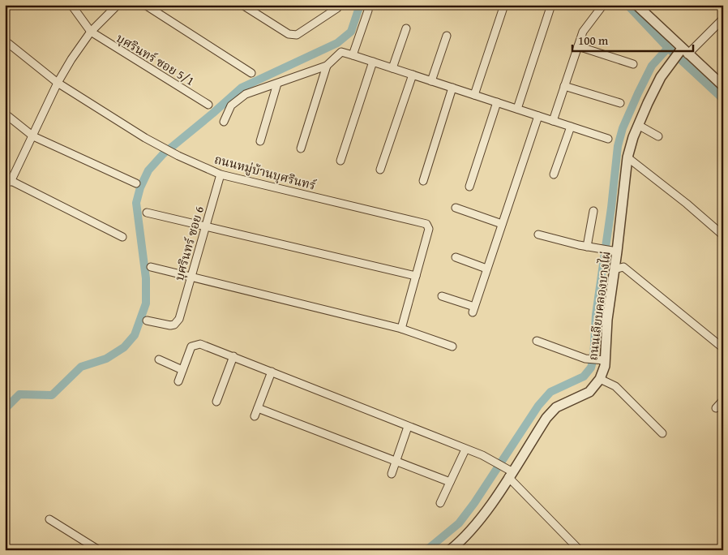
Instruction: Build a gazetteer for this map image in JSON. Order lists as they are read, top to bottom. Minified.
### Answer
{"streets":{"street":["บุศรินทร์ ซอย 5/1","ถนนหมู่บ้านบุศรินทร์","บุศรินทร์ ซอย 6","ถนนเลียบคลองบางไผ่"]},"crossings":[["ถนนหมู่บ้านบุศรินทร์","บุศรินทร์ ซอย 6"]],"scale_bar":"100 m"}
